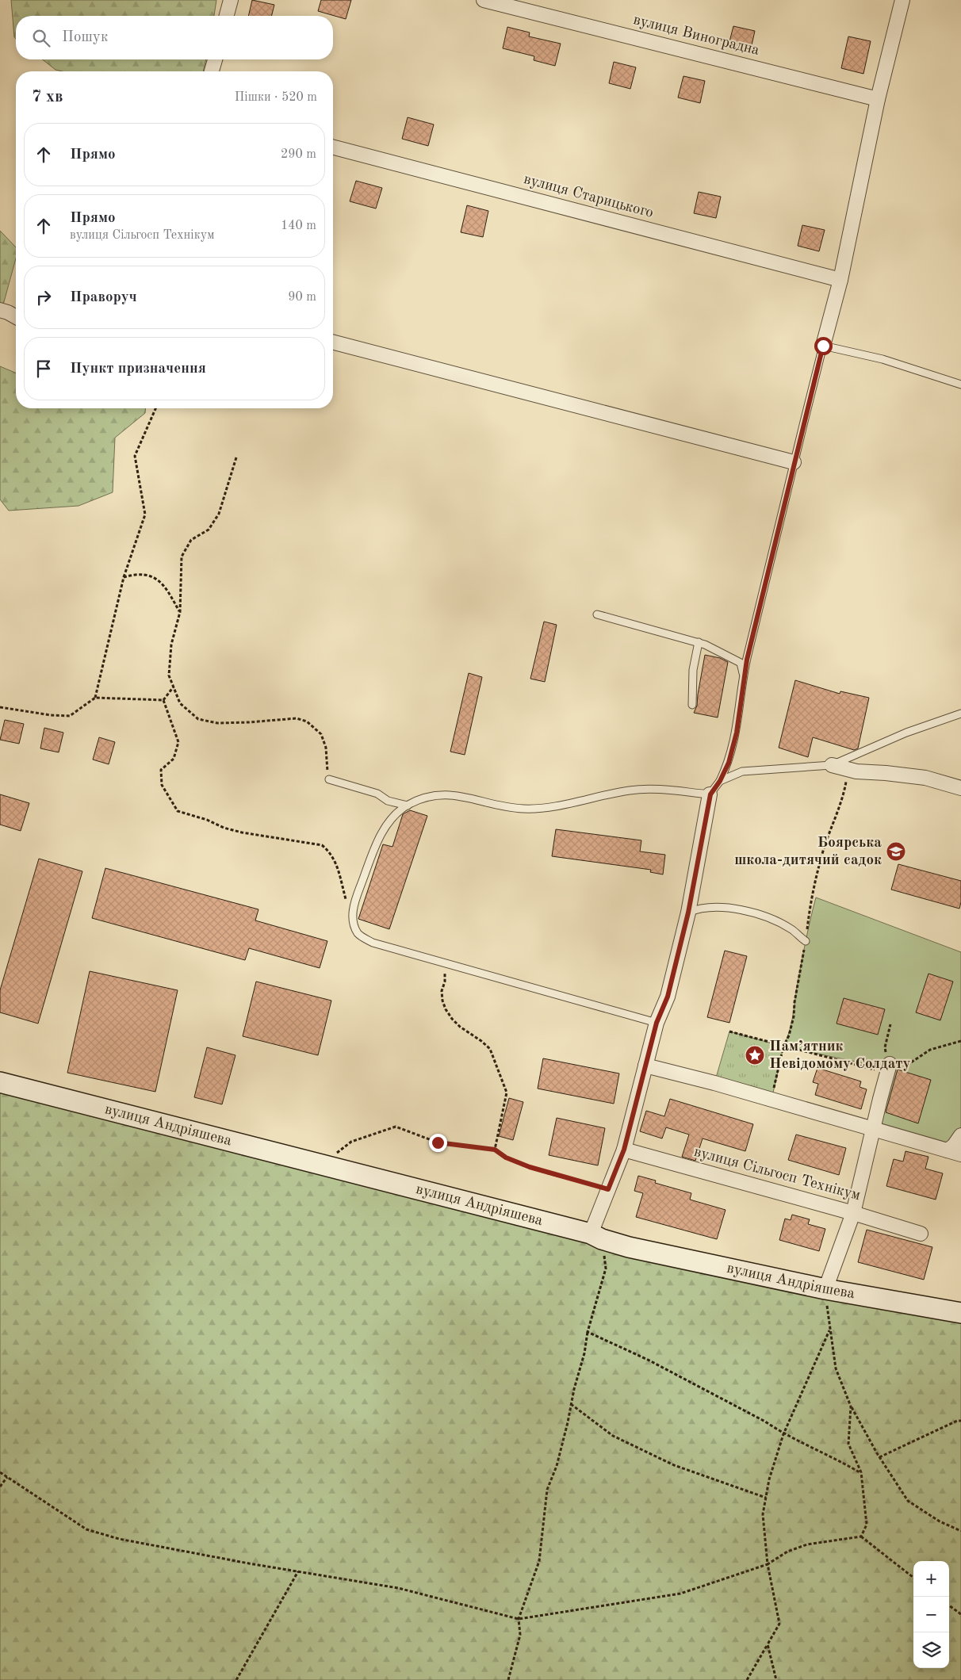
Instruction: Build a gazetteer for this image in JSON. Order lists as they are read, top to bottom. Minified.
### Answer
{"streets":{"street":["вулиця Виноградна","вулиця Старицького","вулиця Андріяшева","вулиця Сільгосп Технікум"]},"places":{"school or university":["Боярська школа-дитячий садок"],"place":["Пам’ятник Невідомому Солдату"]},"page":{"search":"Пошук","heading":["7 хв","Пішки · 520 m"],"list":[["Прямо","290 m"],["Прямо","вулиця Сільгосп Технікум","140 m"],["Праворуч","90 m"],"Пункт призначення"],"map_buttons":["+","−"]}}
